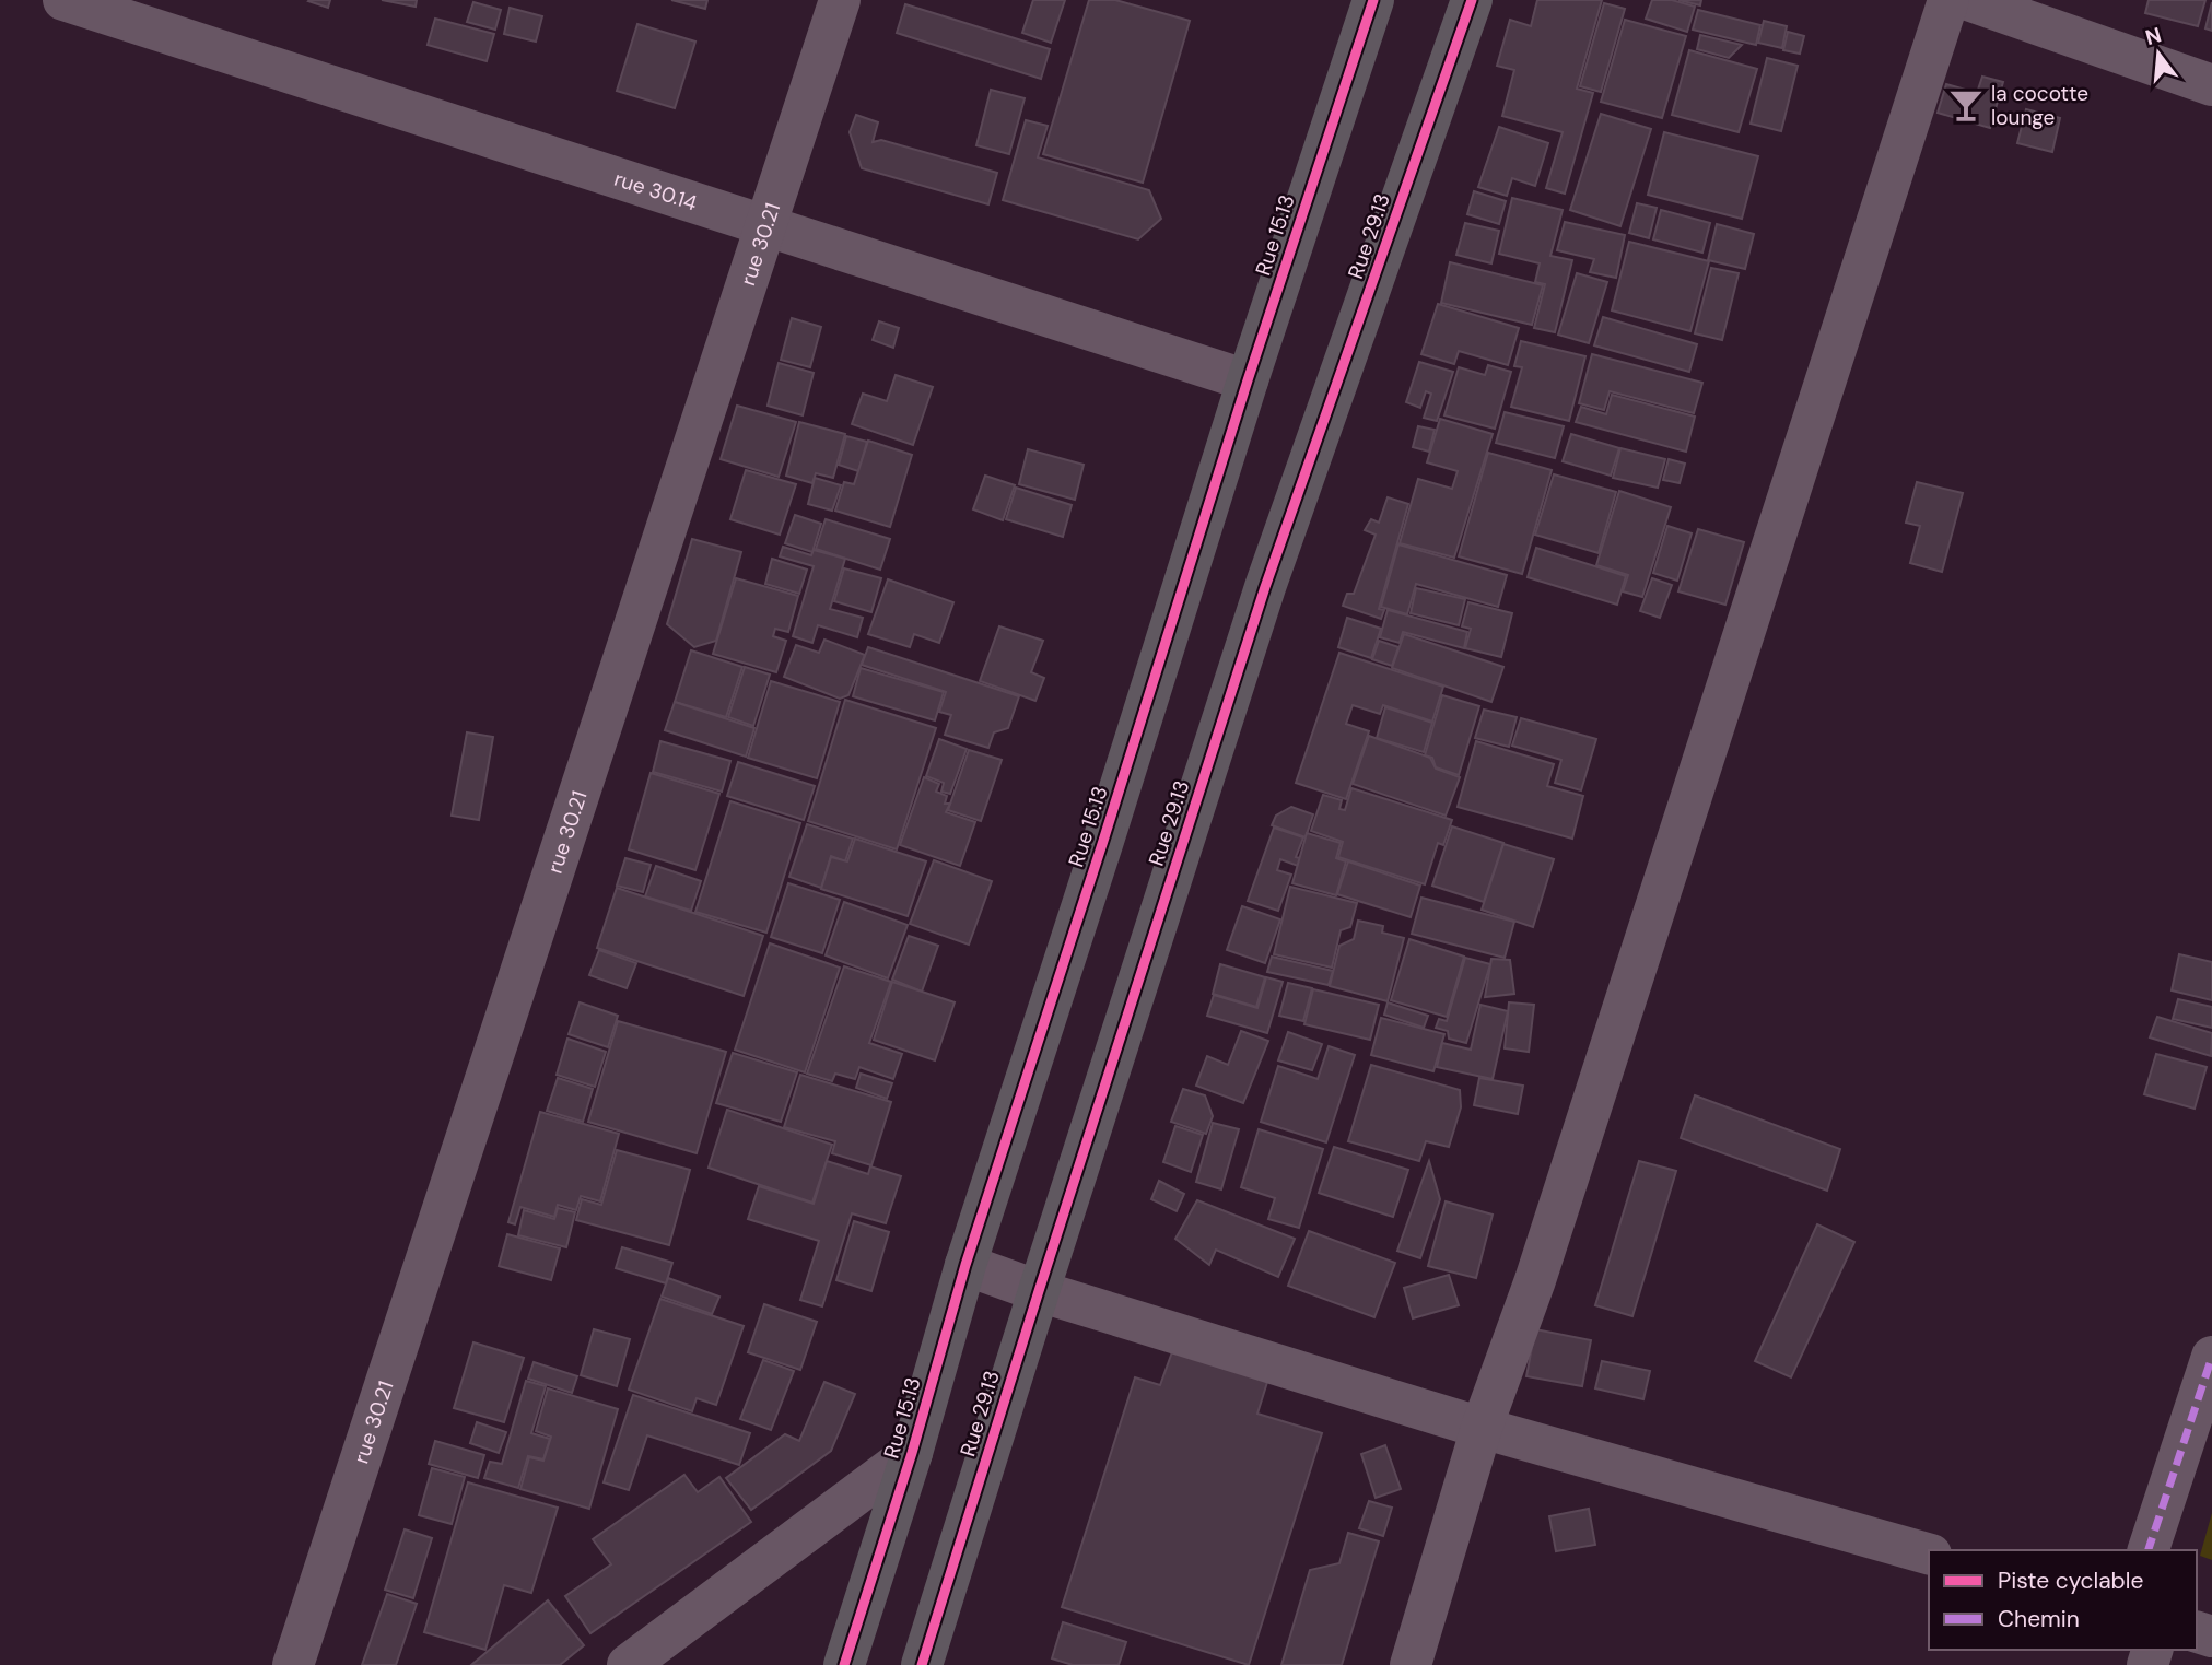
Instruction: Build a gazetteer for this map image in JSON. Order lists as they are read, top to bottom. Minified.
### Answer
{"streets":{"main road":["Rue 15.13","Rue 29.13"],"street":["rue 30.14","rue 30.21"]},"crossings":[["rue 30.14","Rue 15.13"],["rue 30.14","rue 30.21"]],"places":{"bar":["la cocotte lounge"]},"legend":["Piste cyclable","Chemin"],"north":"top"}
